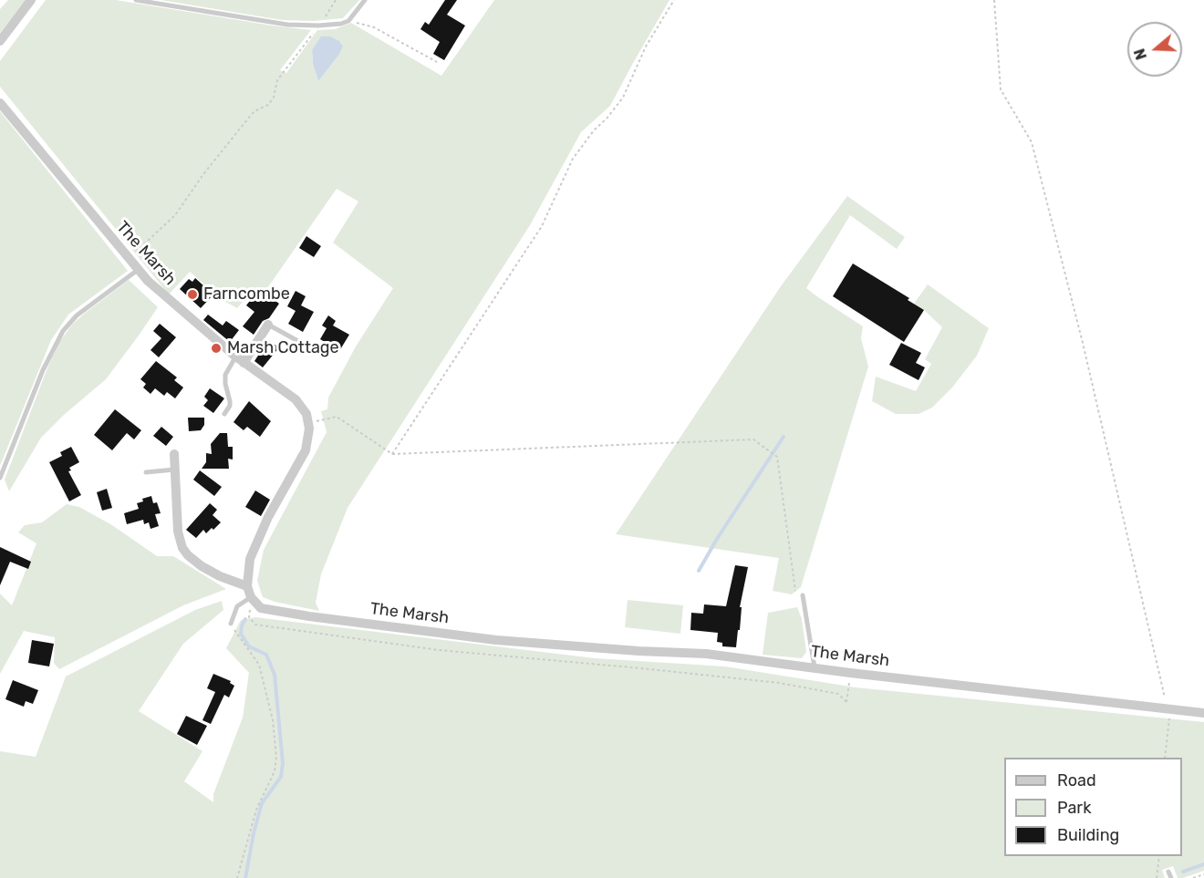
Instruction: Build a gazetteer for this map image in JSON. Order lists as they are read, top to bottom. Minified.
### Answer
{"streets":{"street":["The Marsh"]},"places":["Farncombe","Marsh Cottage"],"legend":["Road","Park","Building"],"north":"left"}
